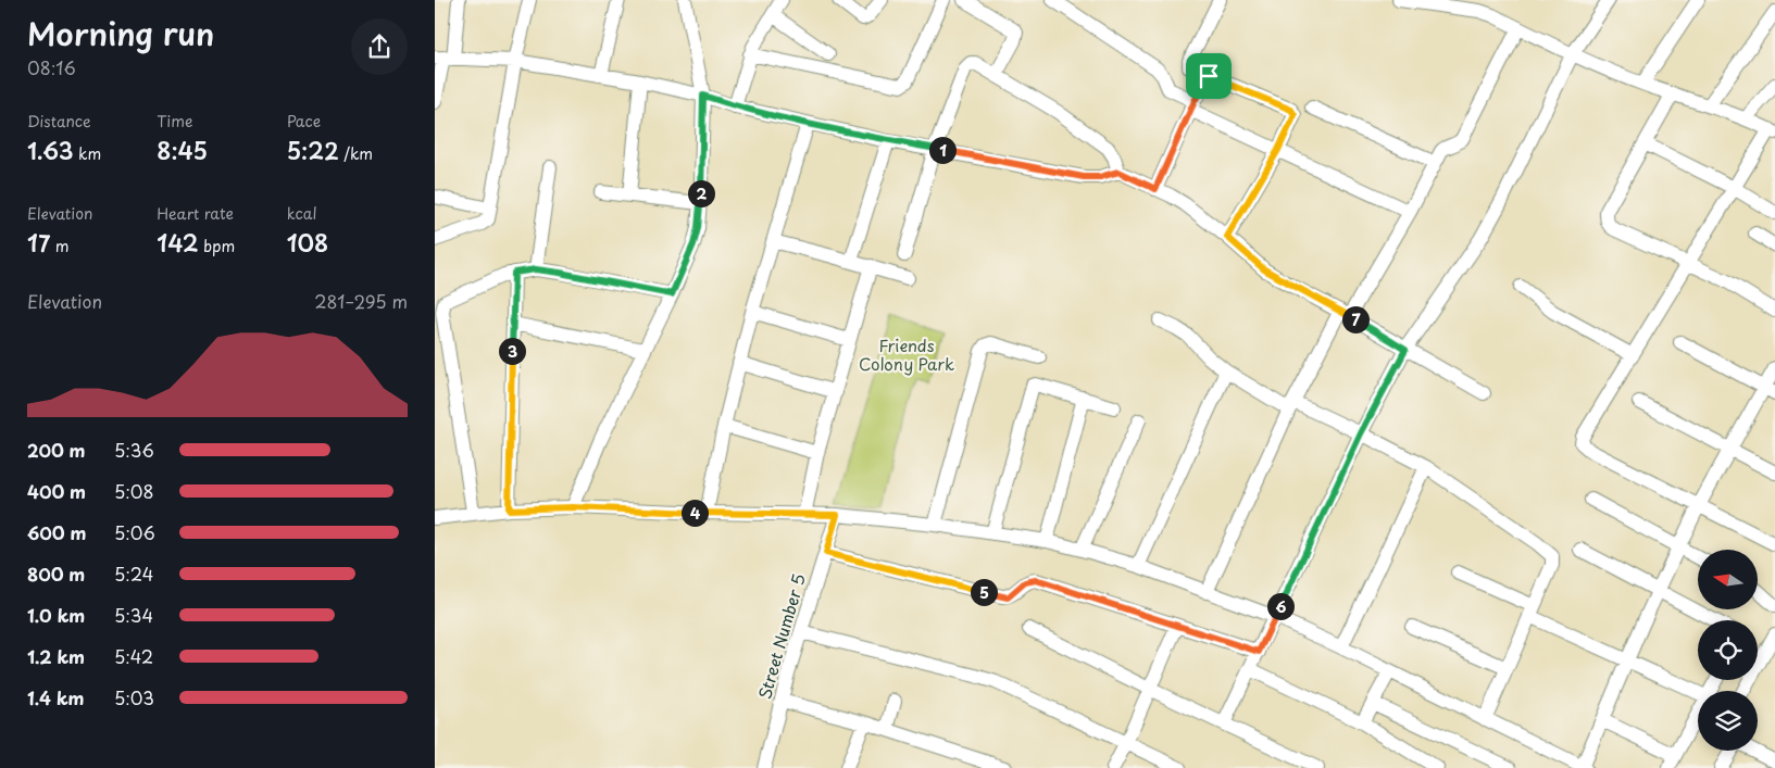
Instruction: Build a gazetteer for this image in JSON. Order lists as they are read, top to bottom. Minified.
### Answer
{"streets":{"street":["Street Number 5"]},"parks":["Friends Colony Park"],"north":"left","page":{"heading":["Morning run","08:16"],"stats":[["Distance","1.63 km"],["Time","8:45"],["Pace","5:22 /km"],["Elevation","17 m"],["Heart rate","142 bpm"],["kcal","108"]],"pins":["1","2","7","3","4","5","6"],"chart":["Elevation","281–295 m"],"list":[{"name":"200 m","note":"5:36"},{"name":"400 m","note":"5:08"},{"name":"600 m","note":"5:06"},{"name":"800 m","note":"5:24"},{"name":"1.0 km","note":"5:34"},{"name":"1.2 km","note":"5:42"},{"name":"1.4 km","note":"5:03"}]}}
